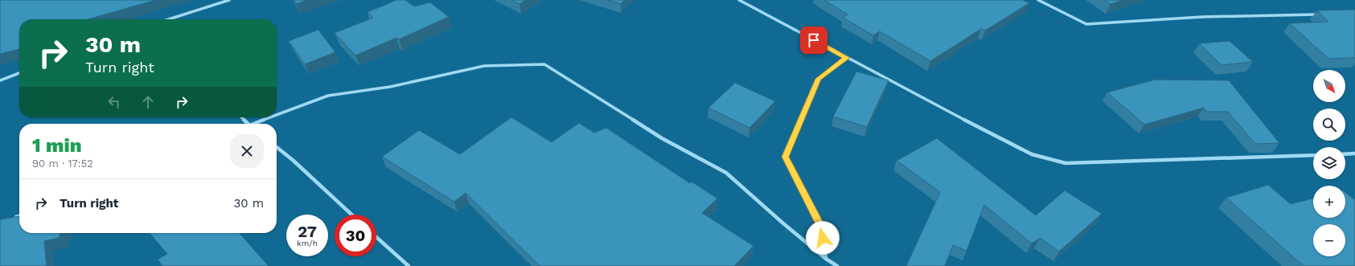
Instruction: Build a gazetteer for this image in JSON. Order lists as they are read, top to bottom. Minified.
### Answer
{"north":"bottom right","page":{"turn":["30 m","Turn right"],"map_buttons":["+","−"],"heading":["1 min","90 m · 17:52"],"list":[{"name":"Turn right","value":"30 m"}],"speed":"27 km/h","limit":"30"}}
